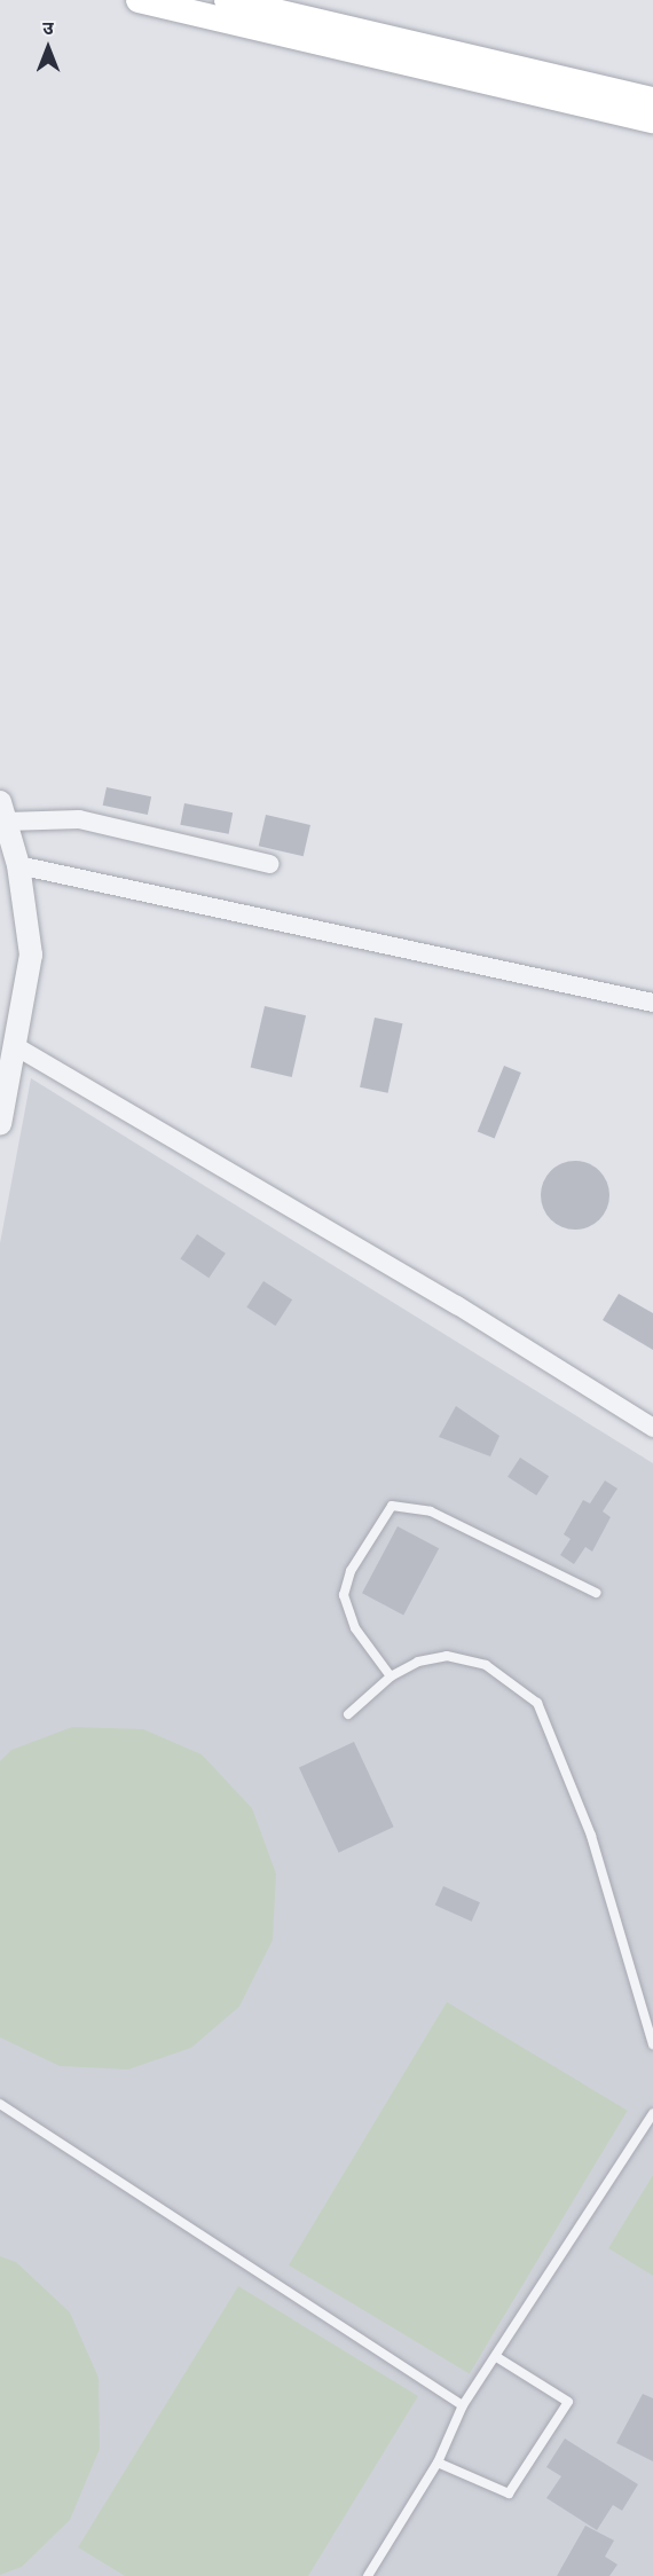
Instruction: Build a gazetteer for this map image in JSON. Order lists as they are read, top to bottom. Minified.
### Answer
{"north":"top"}
